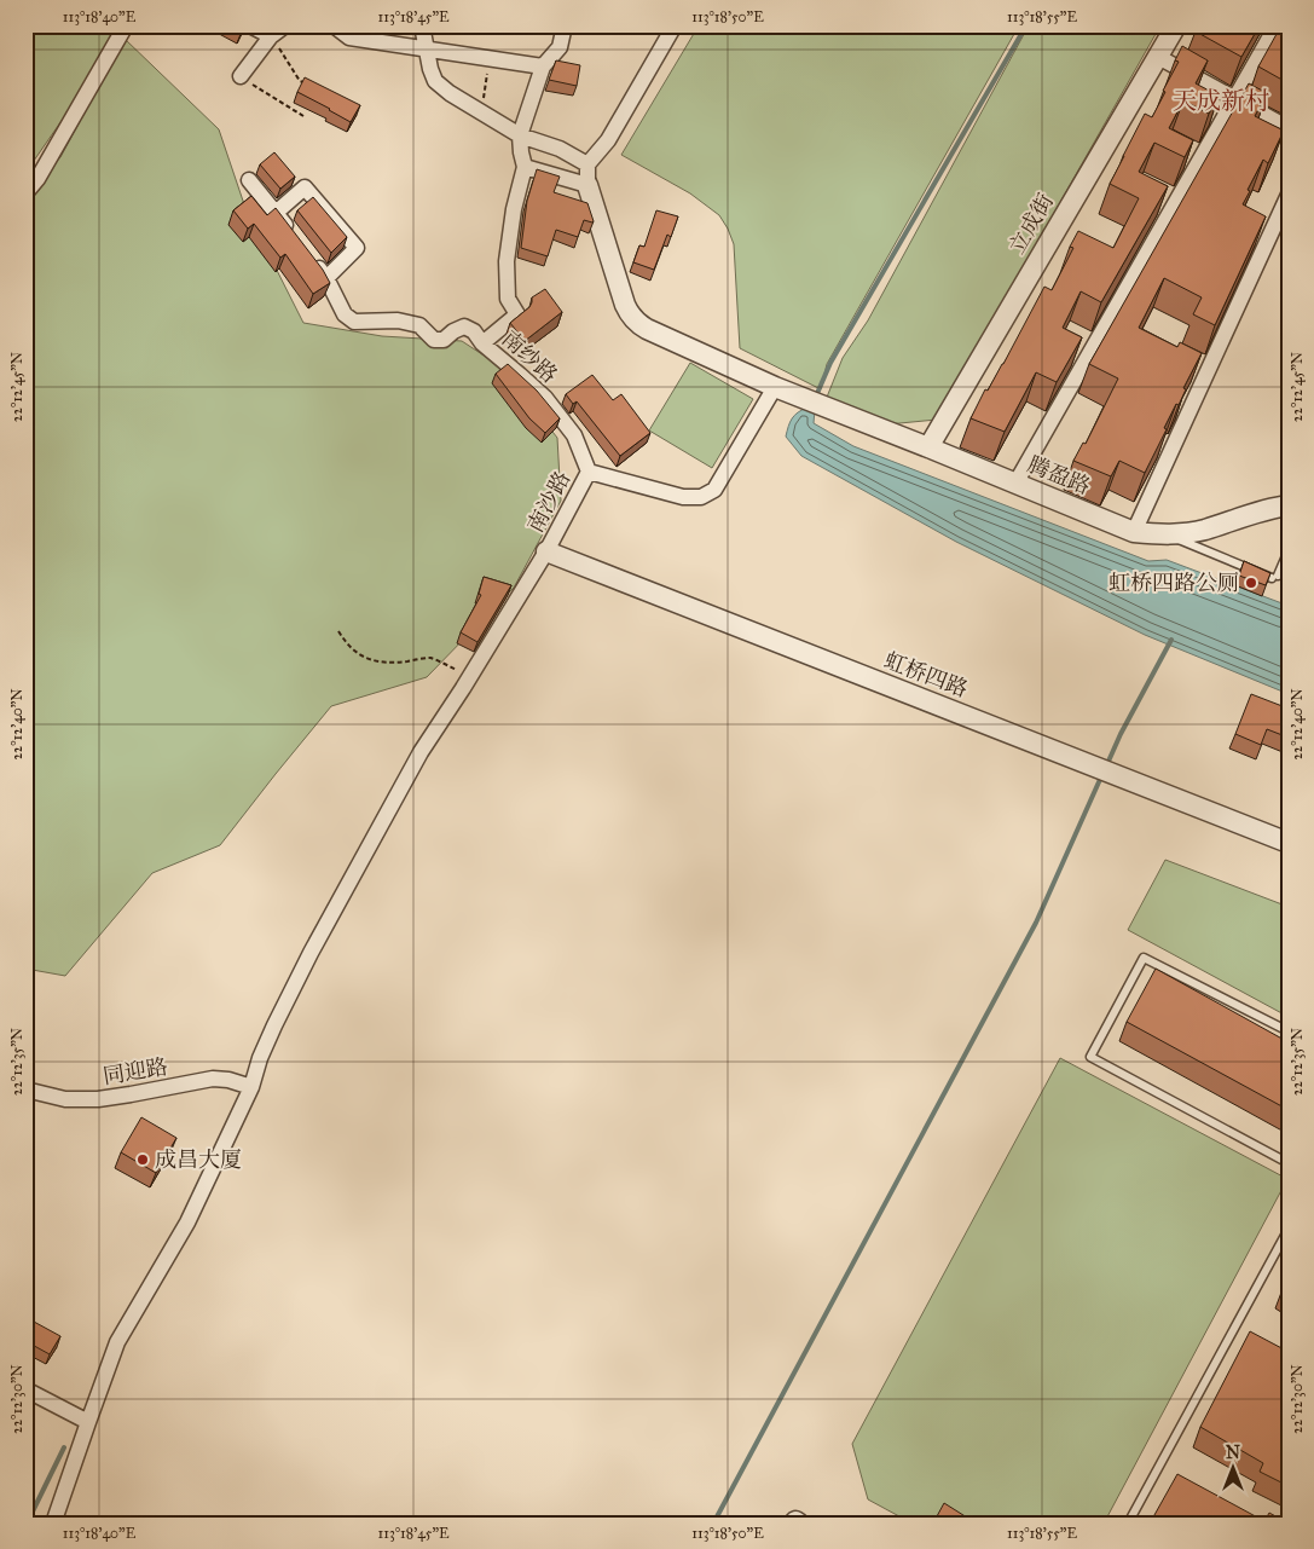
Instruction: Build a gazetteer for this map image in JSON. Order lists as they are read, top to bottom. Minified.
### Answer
{"streets":{"street":["立成街","南纱路","腾盈路","南沙路","虹桥四路","同迎路"]},"crossings":[["立成街","腾盈路"],["南纱路","南沙路"],["南沙路","虹桥四路"],["南沙路","同迎路"]],"districts":["天成新村"],"places":["虹桥四路公厕","成昌大厦"],"north":"top","coordinates":["113°18'40\"E","113°18'45\"E","113°18'50\"E","113°18'55\"E","22°12'45\"N","22°12'40\"N","22°12'35\"N","22°12'30\"N"]}
